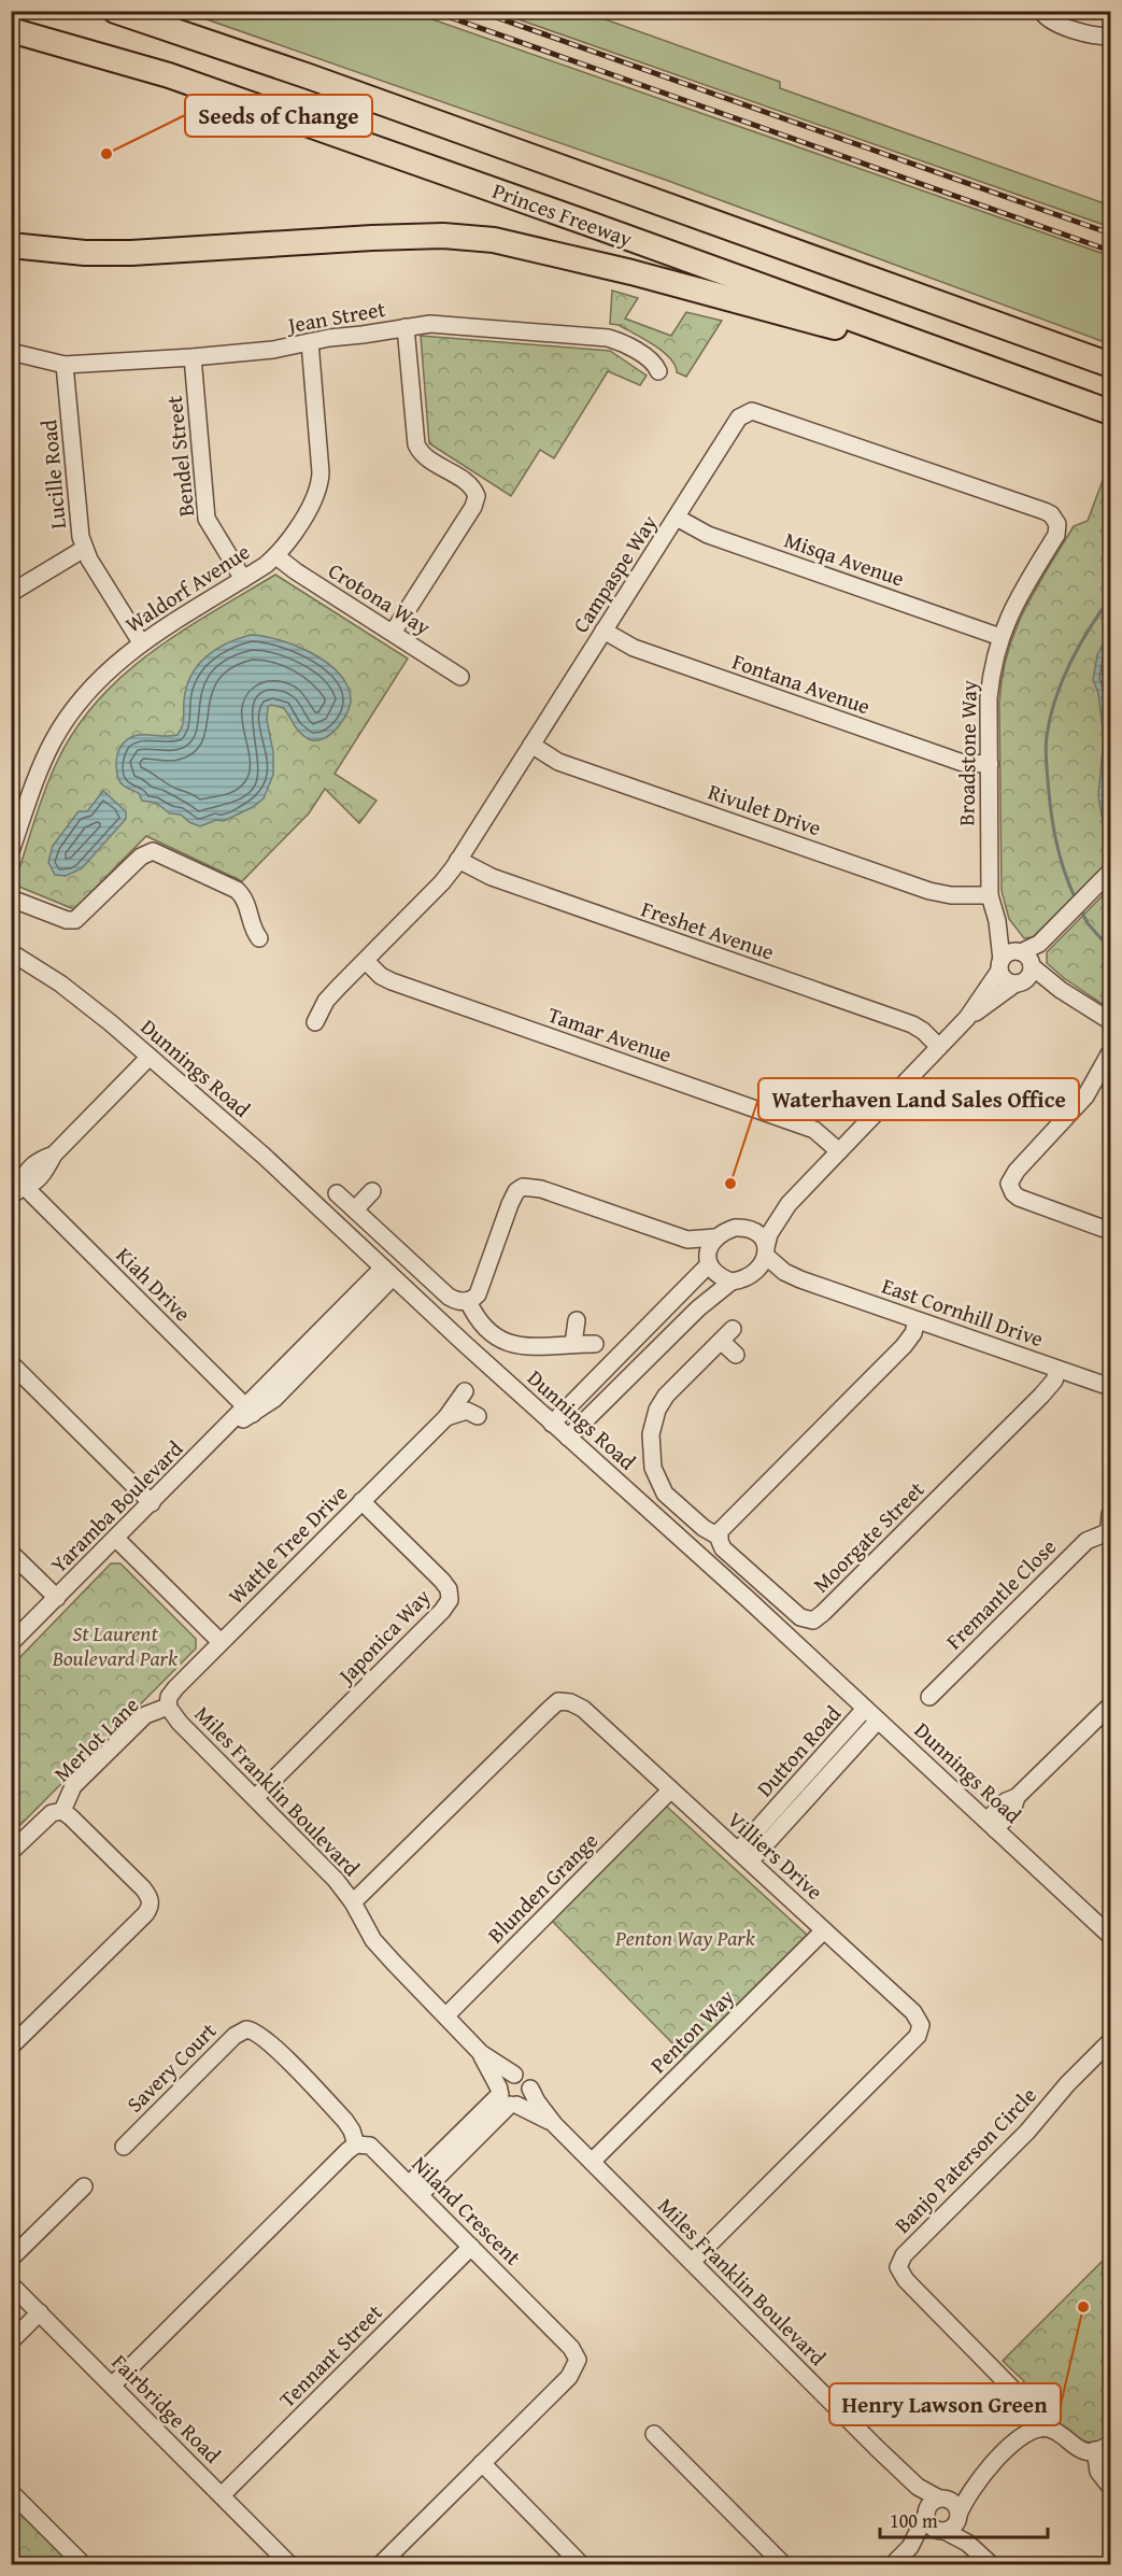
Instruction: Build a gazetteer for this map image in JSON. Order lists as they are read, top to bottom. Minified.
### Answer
{"streets":{"highway":["Princes Freeway"],"street":["Jean Street","Bendel Street","Lucille Road","Misqa Avenue","Campaspe Way","Waldorf Avenue","Crotona Way","Fontana Avenue","Broadstone Way","Rivulet Drive","Freshet Avenue","Tamar Avenue","Dunnings Road","Kiah Drive","East Cornhill Drive","Yaramba Boulevard","Moorgate Street","Wattle Tree Drive","Fremantle Close","Japonica Way","Merlot Lane","Dutton Road","Miles Franklin Boulevard","Villiers Drive","Blunden Grange","Penton Way","Savery Court","Banjo Paterson Circle","Niland Crescent","Tennant Street","Fairbridge Road"]},"crossings":[["Jean Street","Bendel Street"],["Jean Street","Lucille Road"],["Jean Street","Waldorf Avenue"],["Bendel Street","Waldorf Avenue"],["Lucille Road","Waldorf Avenue"],["Misqa Avenue","Campaspe Way"],["Misqa Avenue","Broadstone Way"],["Campaspe Way","Fontana Avenue"],["Campaspe Way","Broadstone Way"],["Campaspe Way","Rivulet Drive"],["Campaspe Way","Freshet Avenue"],["Campaspe Way","Tamar Avenue"],["Waldorf Avenue","Crotona Way"],["Fontana Avenue","Broadstone Way"],["Broadstone Way","Rivulet Drive"],["Dunnings Road","Yaramba Boulevard"],["Dunnings Road","Dutton Road"],["Kiah Drive","Yaramba Boulevard"],["East Cornhill Drive","Moorgate Street"],["Wattle Tree Drive","Japonica Way"],["Wattle Tree Drive","Merlot Lane"],["Wattle Tree Drive","Miles Franklin Boulevard"],["Japonica Way","Miles Franklin Boulevard"],["Merlot Lane","Miles Franklin Boulevard"],["Dutton Road","Villiers Drive"],["Miles Franklin Boulevard","Villiers Drive"],["Miles Franklin Boulevard","Blunden Grange"],["Miles Franklin Boulevard","Penton Way"],["Villiers Drive","Blunden Grange"],["Villiers Drive","Penton Way"],["Savery Court","Niland Crescent"],["Niland Crescent","Tennant Street"],["Tennant Street","Fairbridge Road"]],"parks":["St Laurent Boulevard Park","Penton Way Park"],"places":["Seeds of Change","Waterhaven Land Sales Office","Henry Lawson Green"],"scale_bar":"100 m"}
